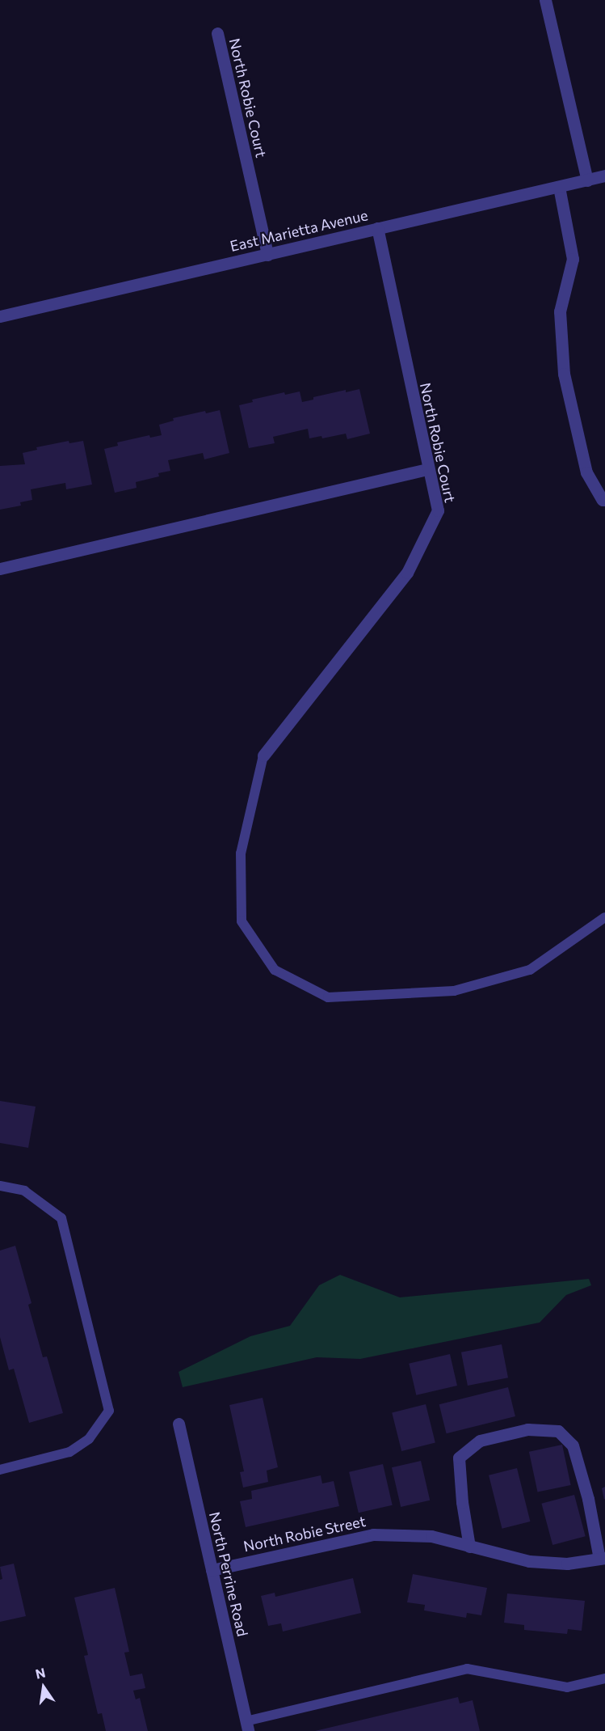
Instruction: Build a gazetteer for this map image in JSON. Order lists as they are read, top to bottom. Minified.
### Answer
{"streets":{"street":["North Robie Court","East Marietta Avenue","North Robie Street","North Perrine Road"]},"crossings":[["North Robie Court","East Marietta Avenue"],["North Robie Street","North Perrine Road"]],"north":"top"}
